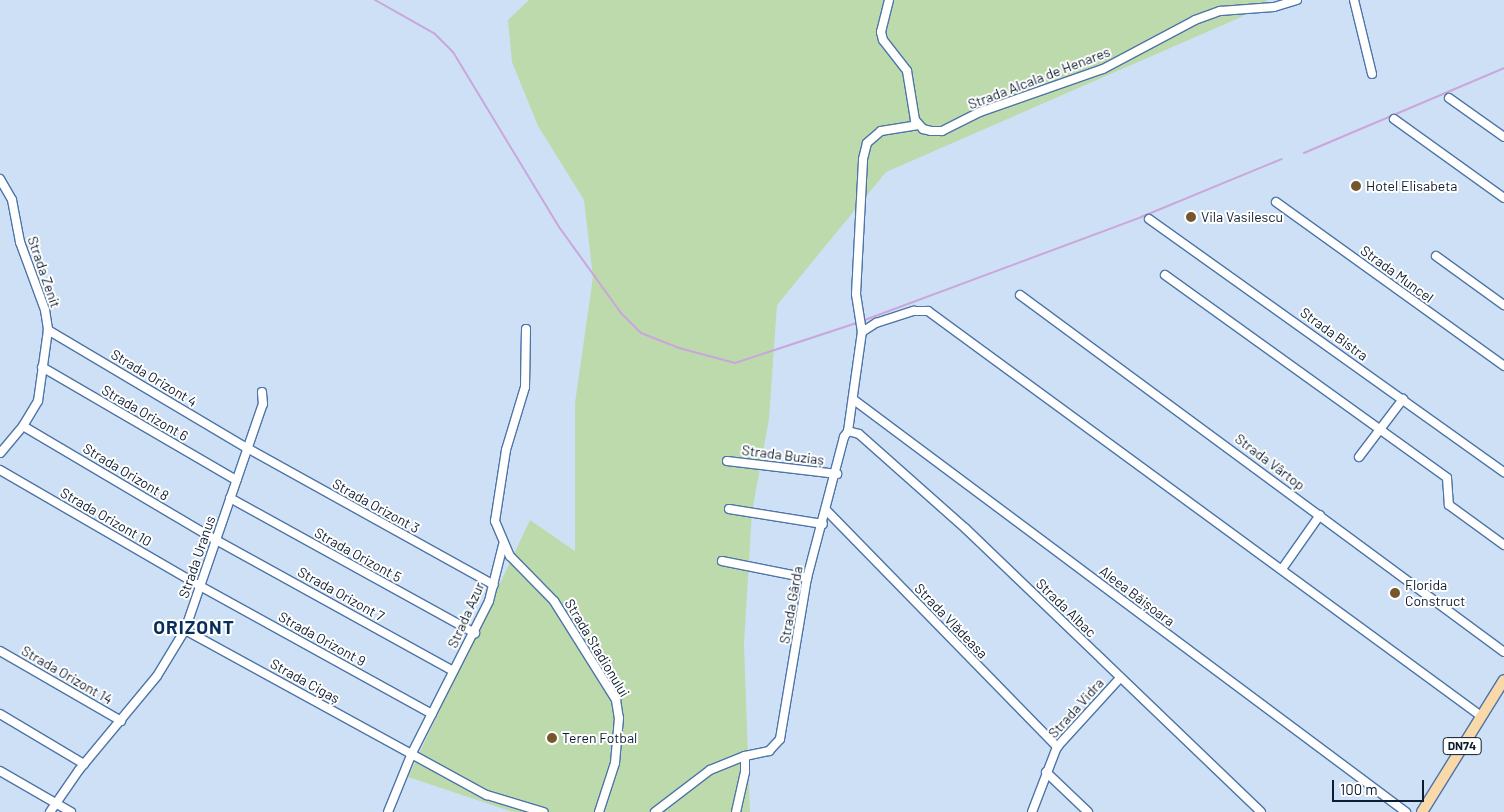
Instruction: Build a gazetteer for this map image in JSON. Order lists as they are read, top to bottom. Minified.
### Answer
{"streets":{"main road":["DN74"],"street":["Strada Alcala de Henares","Strada Zenit","Strada Muncel","Strada Bistra","Strada Orizont 4","Strada Orizont 6","Strada Buziaș","Strada Vârtop","Strada Orizont 8","Strada Orizont 3","Strada Orizont 10","Strada Orizont 5","Strada Uranus","Strada Orizont 7","Aleea Băișoara","Strada Gârda","Strada Albac","Strada Azur","Strada Vlădeasa","Strada Orizont 9","Strada Stadionului","Strada Orizont 14","Strada Cigaș","Strada Vidra"]},"crossings":[["Strada Alcala de Henares","Strada Gârda"],["Strada Zenit","Strada Orizont 4"],["Strada Zenit","Strada Orizont 6"],["Strada Zenit","Strada Orizont 8"],["Strada Orizont 4","Strada Orizont 3"],["Strada Orizont 4","Strada Uranus"],["Strada Orizont 6","Strada Uranus"],["Strada Buziaș","Strada Gârda"],["Strada Orizont 8","Strada Uranus"],["Strada Orizont 8","Strada Orizont 7"],["Strada Orizont 3","Strada Uranus"],["Strada Orizont 3","Strada Azur"],["Strada Orizont 10","Strada Uranus"],["Strada Orizont 10","Strada Orizont 9"],["Strada Orizont 5","Strada Uranus"],["Strada Orizont 5","Strada Azur"],["Strada Uranus","Strada Orizont 7"],["Strada Uranus","Strada Orizont 9"],["Strada Uranus","Strada Orizont 14"],["Strada Uranus","Strada Cigaș"],["Strada Orizont 7","Strada Azur"],["Aleea Băișoara","Strada Gârda"],["Strada Gârda","Strada Albac"],["Strada Gârda","Strada Vlădeasa"],["Strada Albac","Strada Vidra"],["Strada Azur","Strada Orizont 9"],["Strada Azur","Strada Stadionului"],["Strada Azur","Strada Cigaș"],["Strada Vlădeasa","Strada Vidra"]],"districts":["ORIZONT"],"places":["Hotel Elisabeta","Vila Vasilescu","Florida Construct","Teren Fotbal"],"scale_bar":"100 m"}
